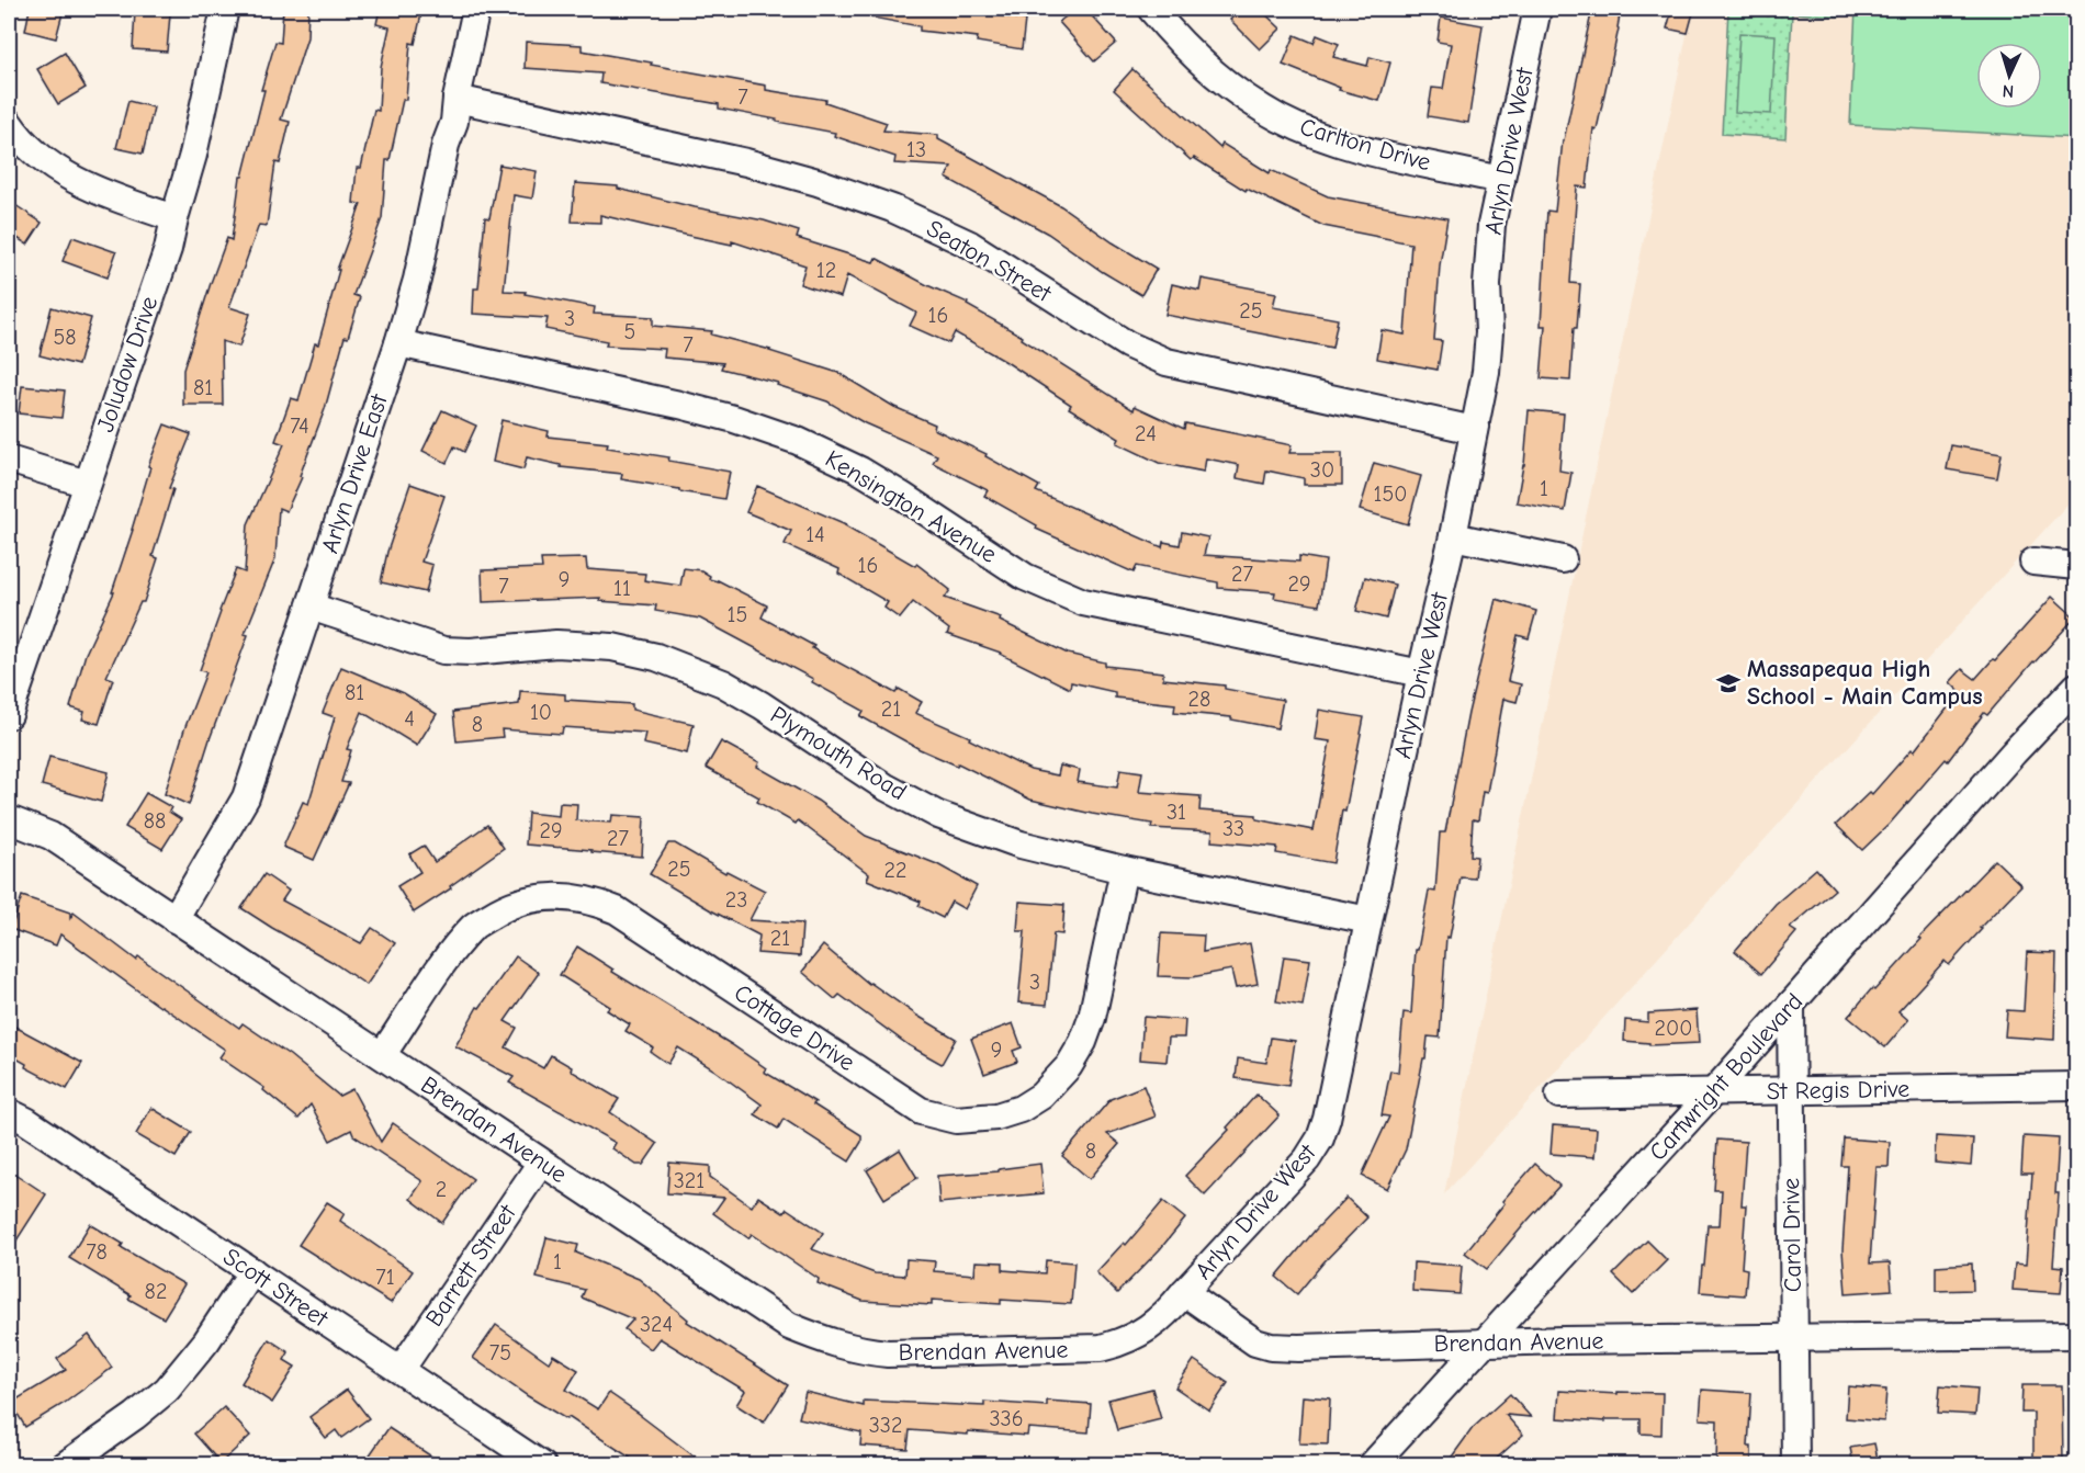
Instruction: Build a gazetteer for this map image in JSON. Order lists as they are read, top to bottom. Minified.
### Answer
{"streets":{"street":["Carlton Drive","Arlyn Drive West","Seaton Street","Joludow Drive","Arlyn Drive East","Kensington Avenue","Plymouth Road","Cottage Drive","Cartwright Boulevard","St Regis Drive","Brendan Avenue","Carol Drive","Barrett Street","Scott Street"]},"crossings":[["Carlton Drive","Arlyn Drive West"],["Arlyn Drive West","Seaton Street"],["Arlyn Drive West","Kensington Avenue"],["Arlyn Drive West","Plymouth Road"],["Arlyn Drive West","Brendan Avenue"],["Seaton Street","Arlyn Drive East"],["Arlyn Drive East","Kensington Avenue"],["Arlyn Drive East","Plymouth Road"],["Arlyn Drive East","Brendan Avenue"],["Plymouth Road","Cottage Drive"],["Cottage Drive","Brendan Avenue"],["Cartwright Boulevard","St Regis Drive"],["Cartwright Boulevard","Brendan Avenue"],["Cartwright Boulevard","Carol Drive"],["St Regis Drive","Carol Drive"],["Brendan Avenue","Carol Drive"],["Brendan Avenue","Barrett Street"],["Barrett Street","Scott Street"]],"places":{"school or university":["Massapequa High School - Main Campus"]},"house_numbers":["7","13","12","25","16","3","5","58","7","81","74","24","30","1","150","14","16","27","9","29","7","11","15","81","28","21","10","4","8","31","88","33","29","27","25","22","23","21","3","200","9","8","321","2","78","1","71","82","324","75","336","332"],"north":"bottom"}
